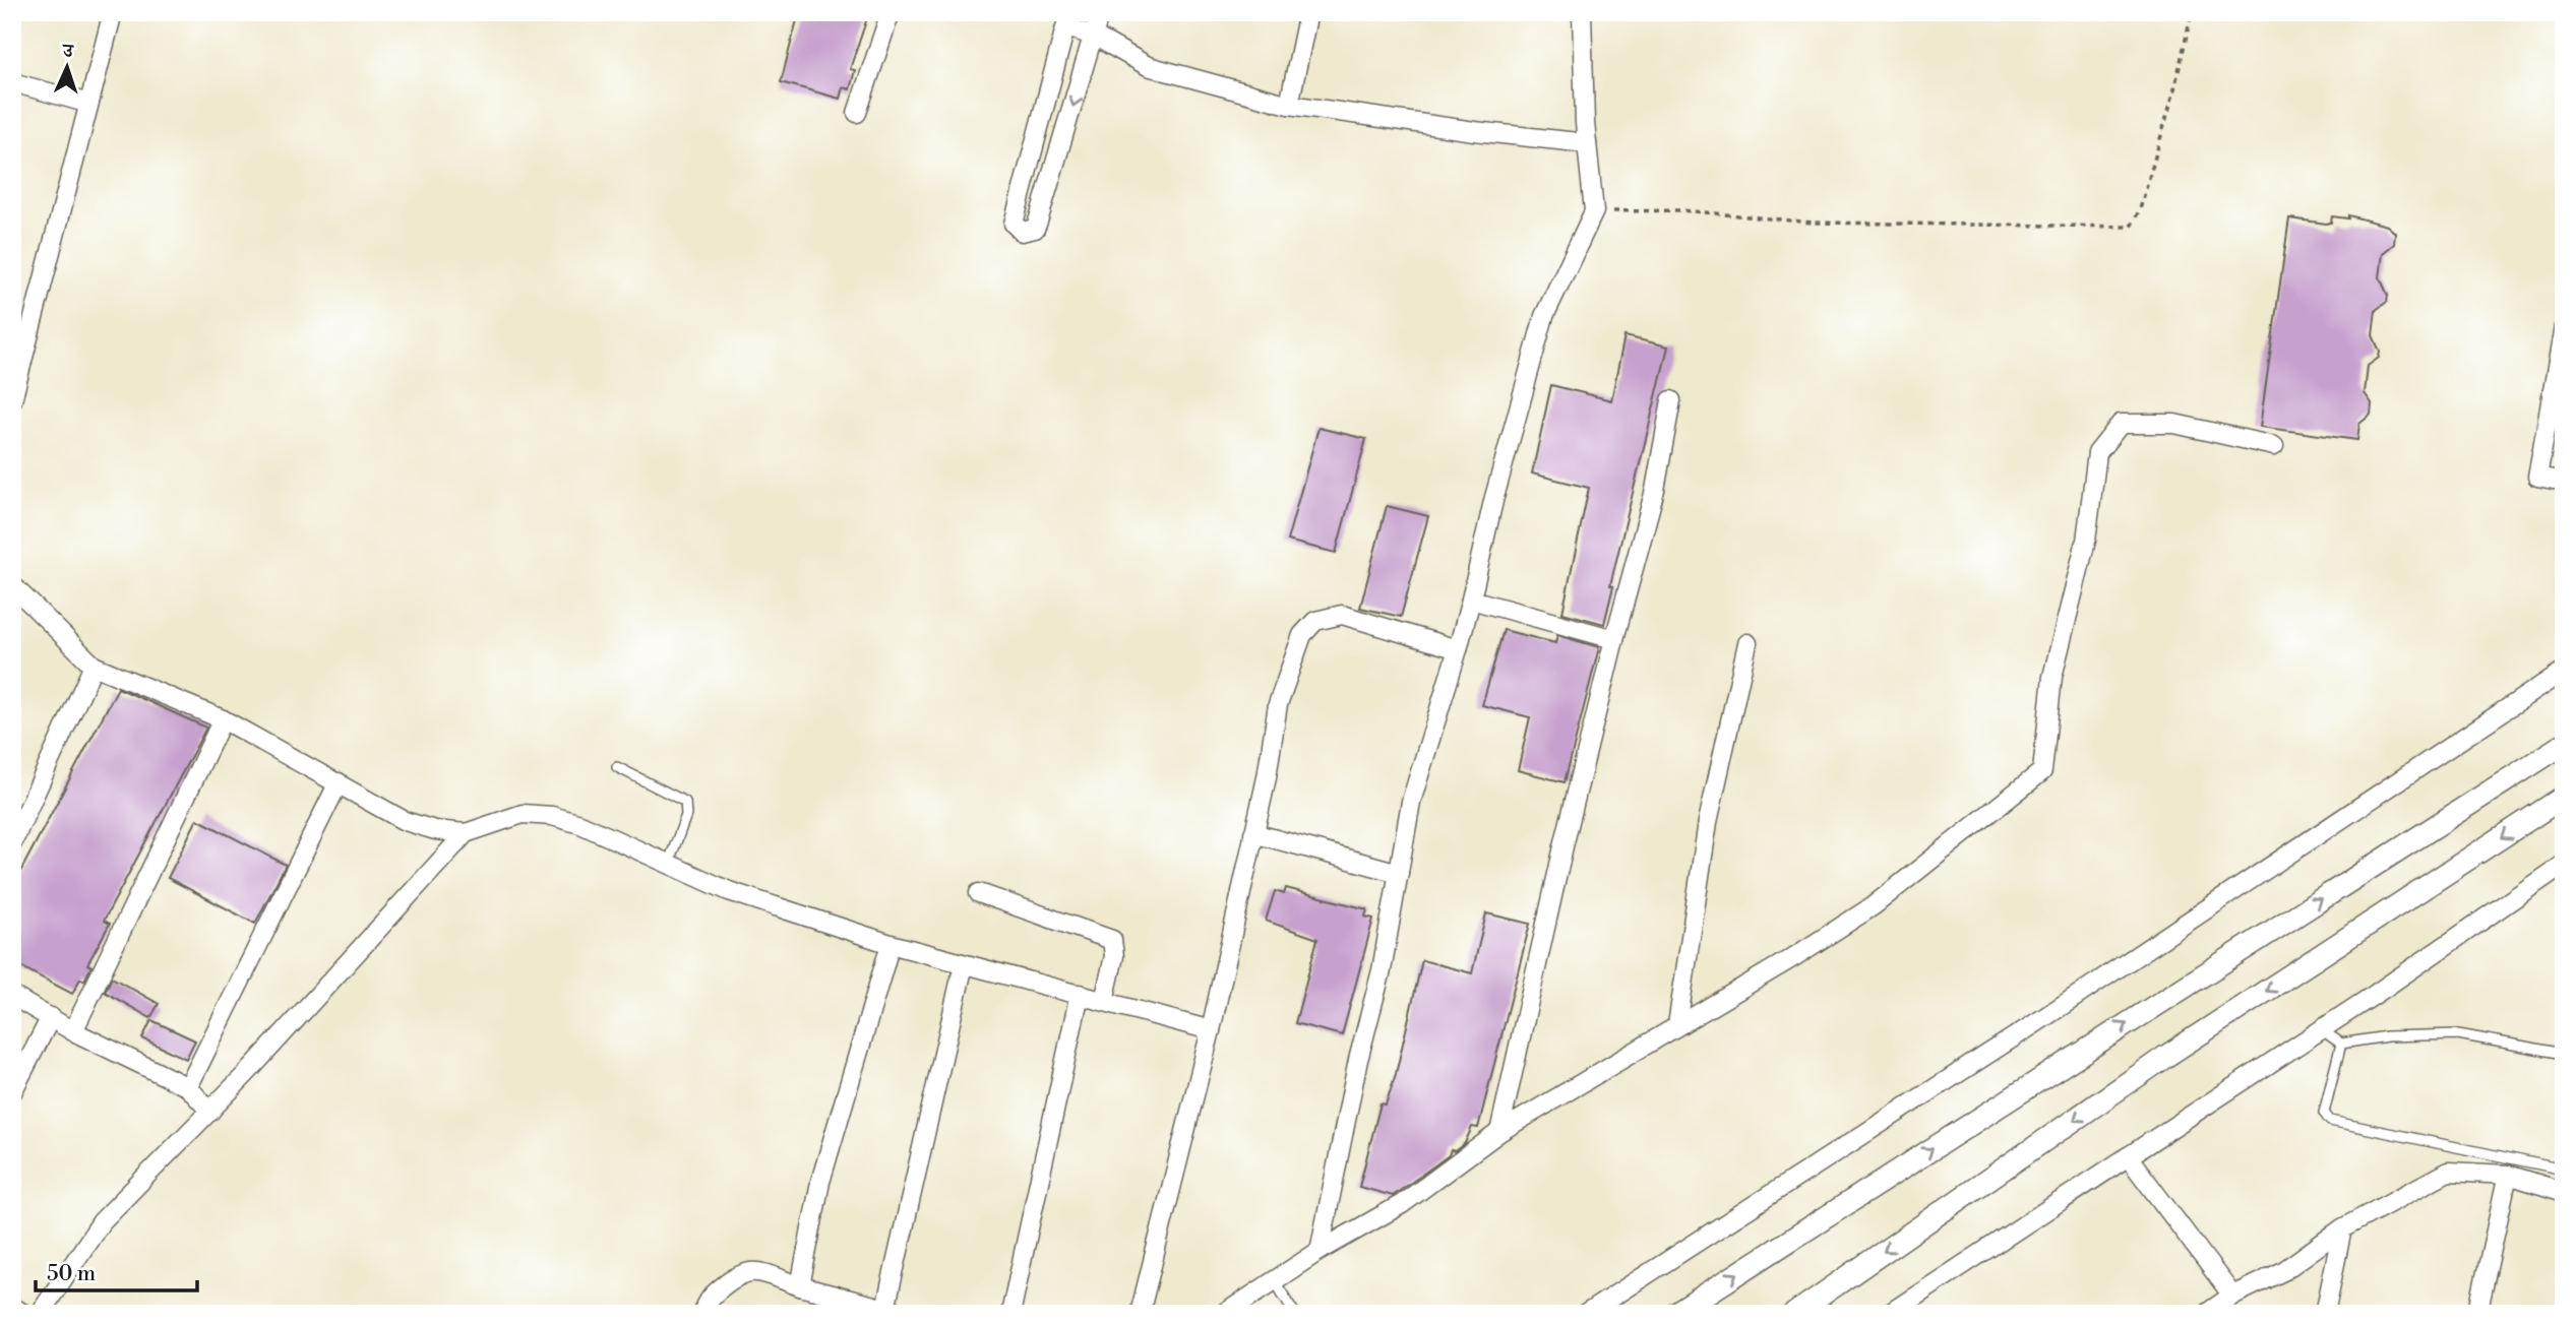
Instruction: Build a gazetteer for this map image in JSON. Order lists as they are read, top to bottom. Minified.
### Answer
{"scale_bar":"50 m","north":"top"}
